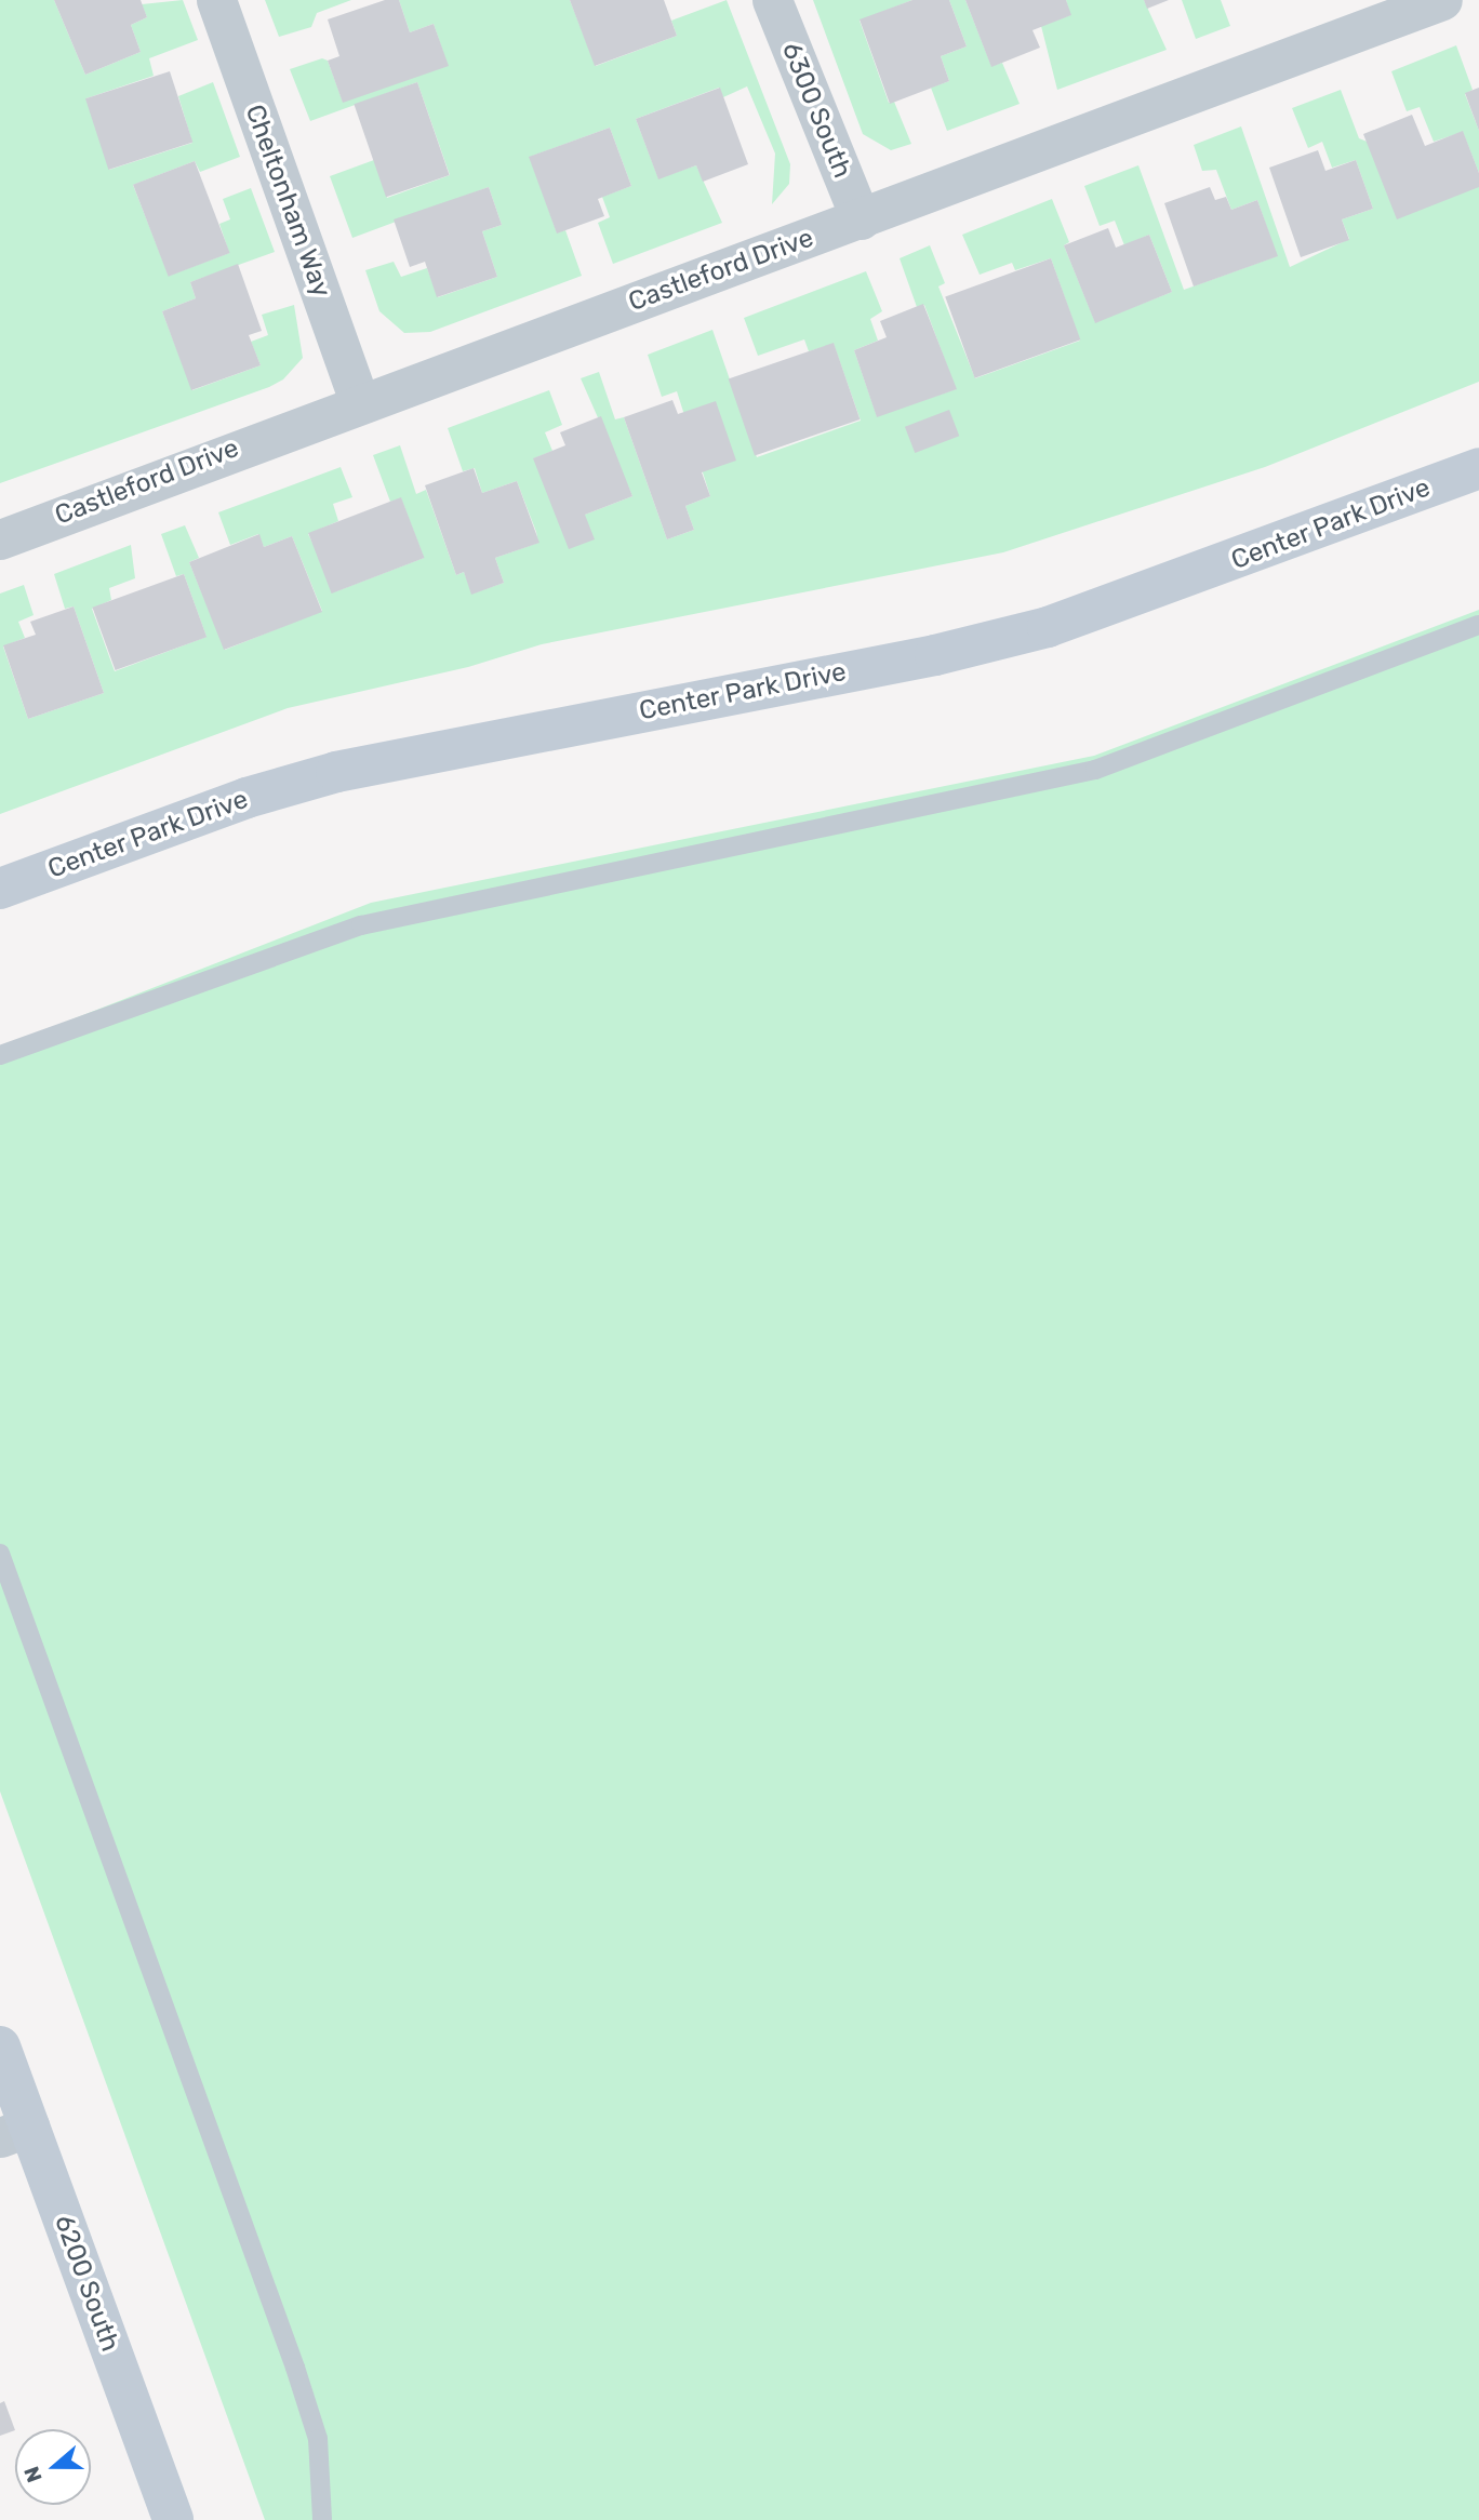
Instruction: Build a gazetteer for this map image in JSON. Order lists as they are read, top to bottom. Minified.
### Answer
{"streets":{"street":["6300 South","Cheltonham Way","Castleford Drive","Center Park Drive","6200 South"]},"crossings":[["6300 South","Castleford Drive"],["Cheltonham Way","Castleford Drive"]],"north":"left"}
